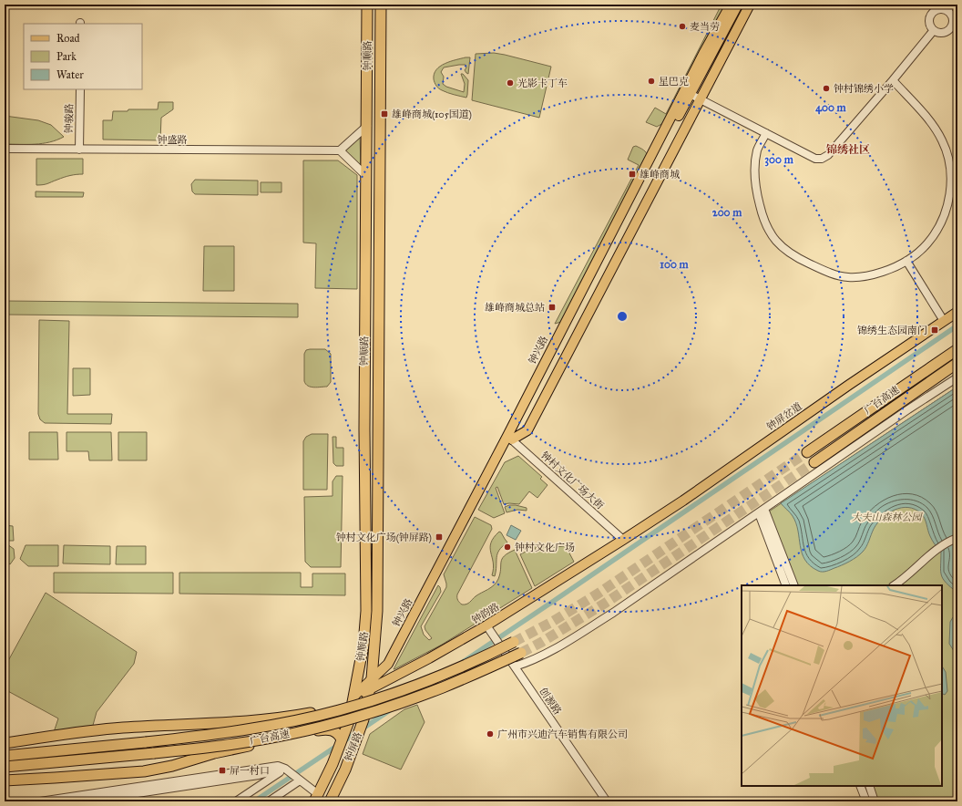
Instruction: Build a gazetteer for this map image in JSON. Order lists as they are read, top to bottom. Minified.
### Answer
{"streets":{"highway":["钟顺路","广台高速","钟屏路"],"main road":["钟兴路","钟屏岔道","钟韵路"],"street":["钟骏路","钟盛路","钟村文化广场大街","创源路"]},"crossings":[["钟顺路","钟兴路"],["钟顺路","钟韵路"],["钟顺路","钟屏路"],["钟骏路","钟盛路"],["钟兴路","钟村文化广场大街"],["钟兴路","钟韵路"],["钟兴路","钟屏路"],["钟屏岔道","钟村文化广场大街"],["钟屏岔道","钟韵路"],["钟村文化广场大街","钟韵路"],["钟韵路","创源路"],["钟韵路","钟屏路"]],"districts":["锦绣社区"],"parks":["大夫山森林公园"],"places":{"other":["麦当劳","星巴克","光影卡丁车","钟村锦绣小学","钟村文化广场","广州市兴迪汽车销售有限公司"],"transit":["雄峰商城(105国道)","雄峰商城","雄峰商城总站","锦绣生态园南门","钟村文化广场(钟屏路)","屏一村口"]},"legend":["Road","Park","Water"],"rings":["400 m","300 m","200 m","100 m"]}
